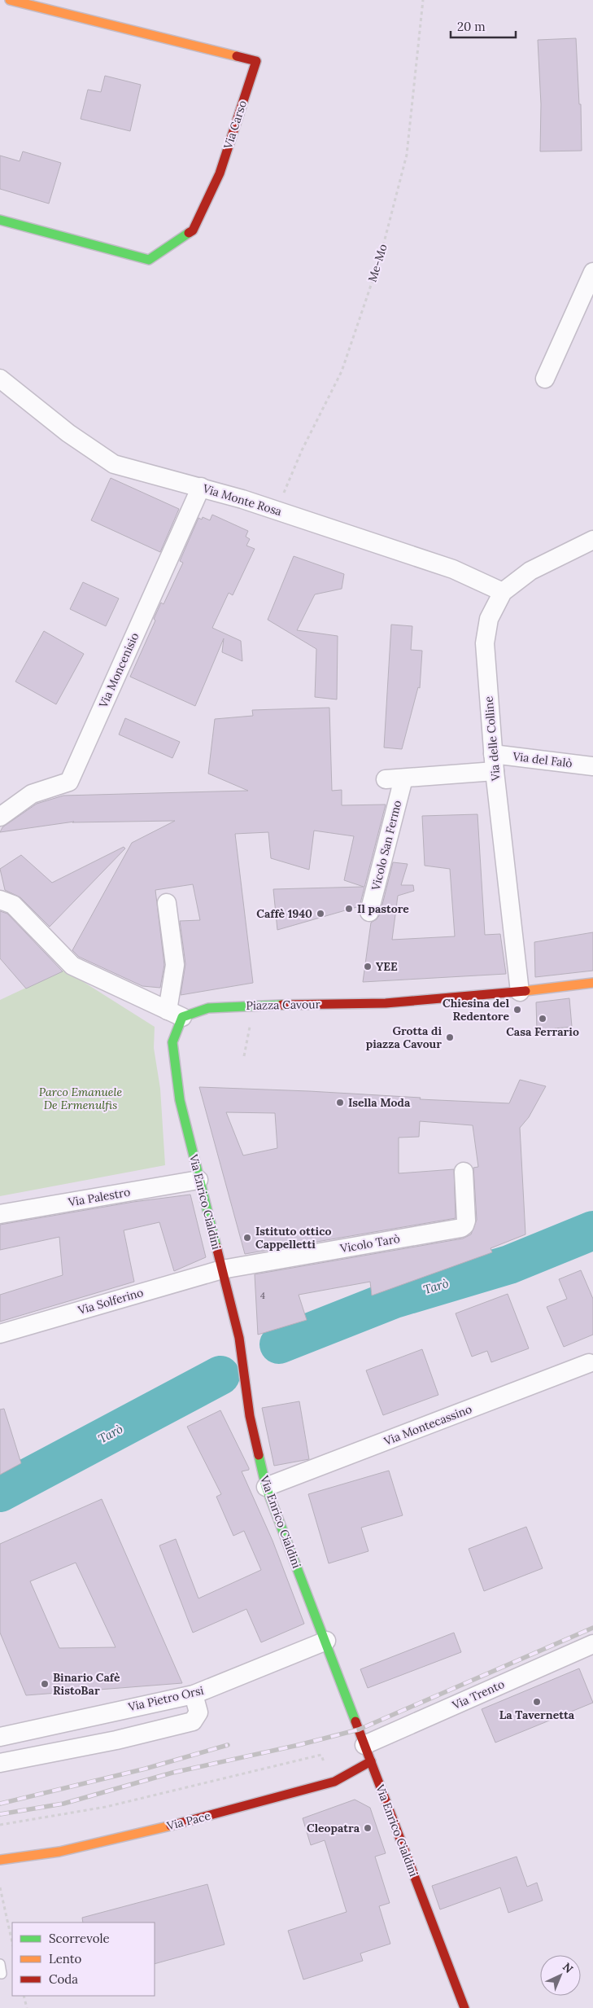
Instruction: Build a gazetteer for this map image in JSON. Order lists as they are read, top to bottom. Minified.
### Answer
{"streets":{"street":["Via Carso","Via Monte Rosa","Via Moncenisio","Via delle Colline","Via del Falò","Vicolo San Fermo","Piazza Cavour","Via Palestro","Via Enrico Cialdini","Vicolo Tarò","Via Solferino","Via Montecassino","Via Trento","Via Pietro Orsi","Via Pace"],"path":["Me-Mo"]},"crossings":[["Me-Mo","Via Monte Rosa"],["Via Monte Rosa","Via Moncenisio"],["Via Monte Rosa","Via delle Colline"],["Via delle Colline","Via del Falò"],["Via delle Colline","Vicolo San Fermo"],["Via delle Colline","Piazza Cavour"],["Via del Falò","Vicolo San Fermo"],["Piazza Cavour","Via Enrico Cialdini"],["Via Palestro","Via Enrico Cialdini"],["Via Enrico Cialdini","Vicolo Tarò"],["Via Enrico Cialdini","Via Solferino"],["Via Enrico Cialdini","Via Montecassino"],["Via Enrico Cialdini","Via Trento"],["Via Enrico Cialdini","Via Pietro Orsi"],["Via Enrico Cialdini","Via Pace"],["Vicolo Tarò","Via Solferino"],["Via Trento","Via Pace"]],"water":["Tarò"],"parks":["Parco Emanuele De Ermenulfis"],"places":["Il pastore","Caffè 1940","YEE","Chiesina del Redentore","Casa Ferrario","Grotta di piazza Cavour","Isella Moda","Istituto ottico Cappelletti","Binario Cafè RistoBar","La Tavernetta","Cleopatra"],"house_numbers":["4"],"legend":["Scorrevole","Lento","Coda"],"scale_bar":"20 m","north":"top right"}
